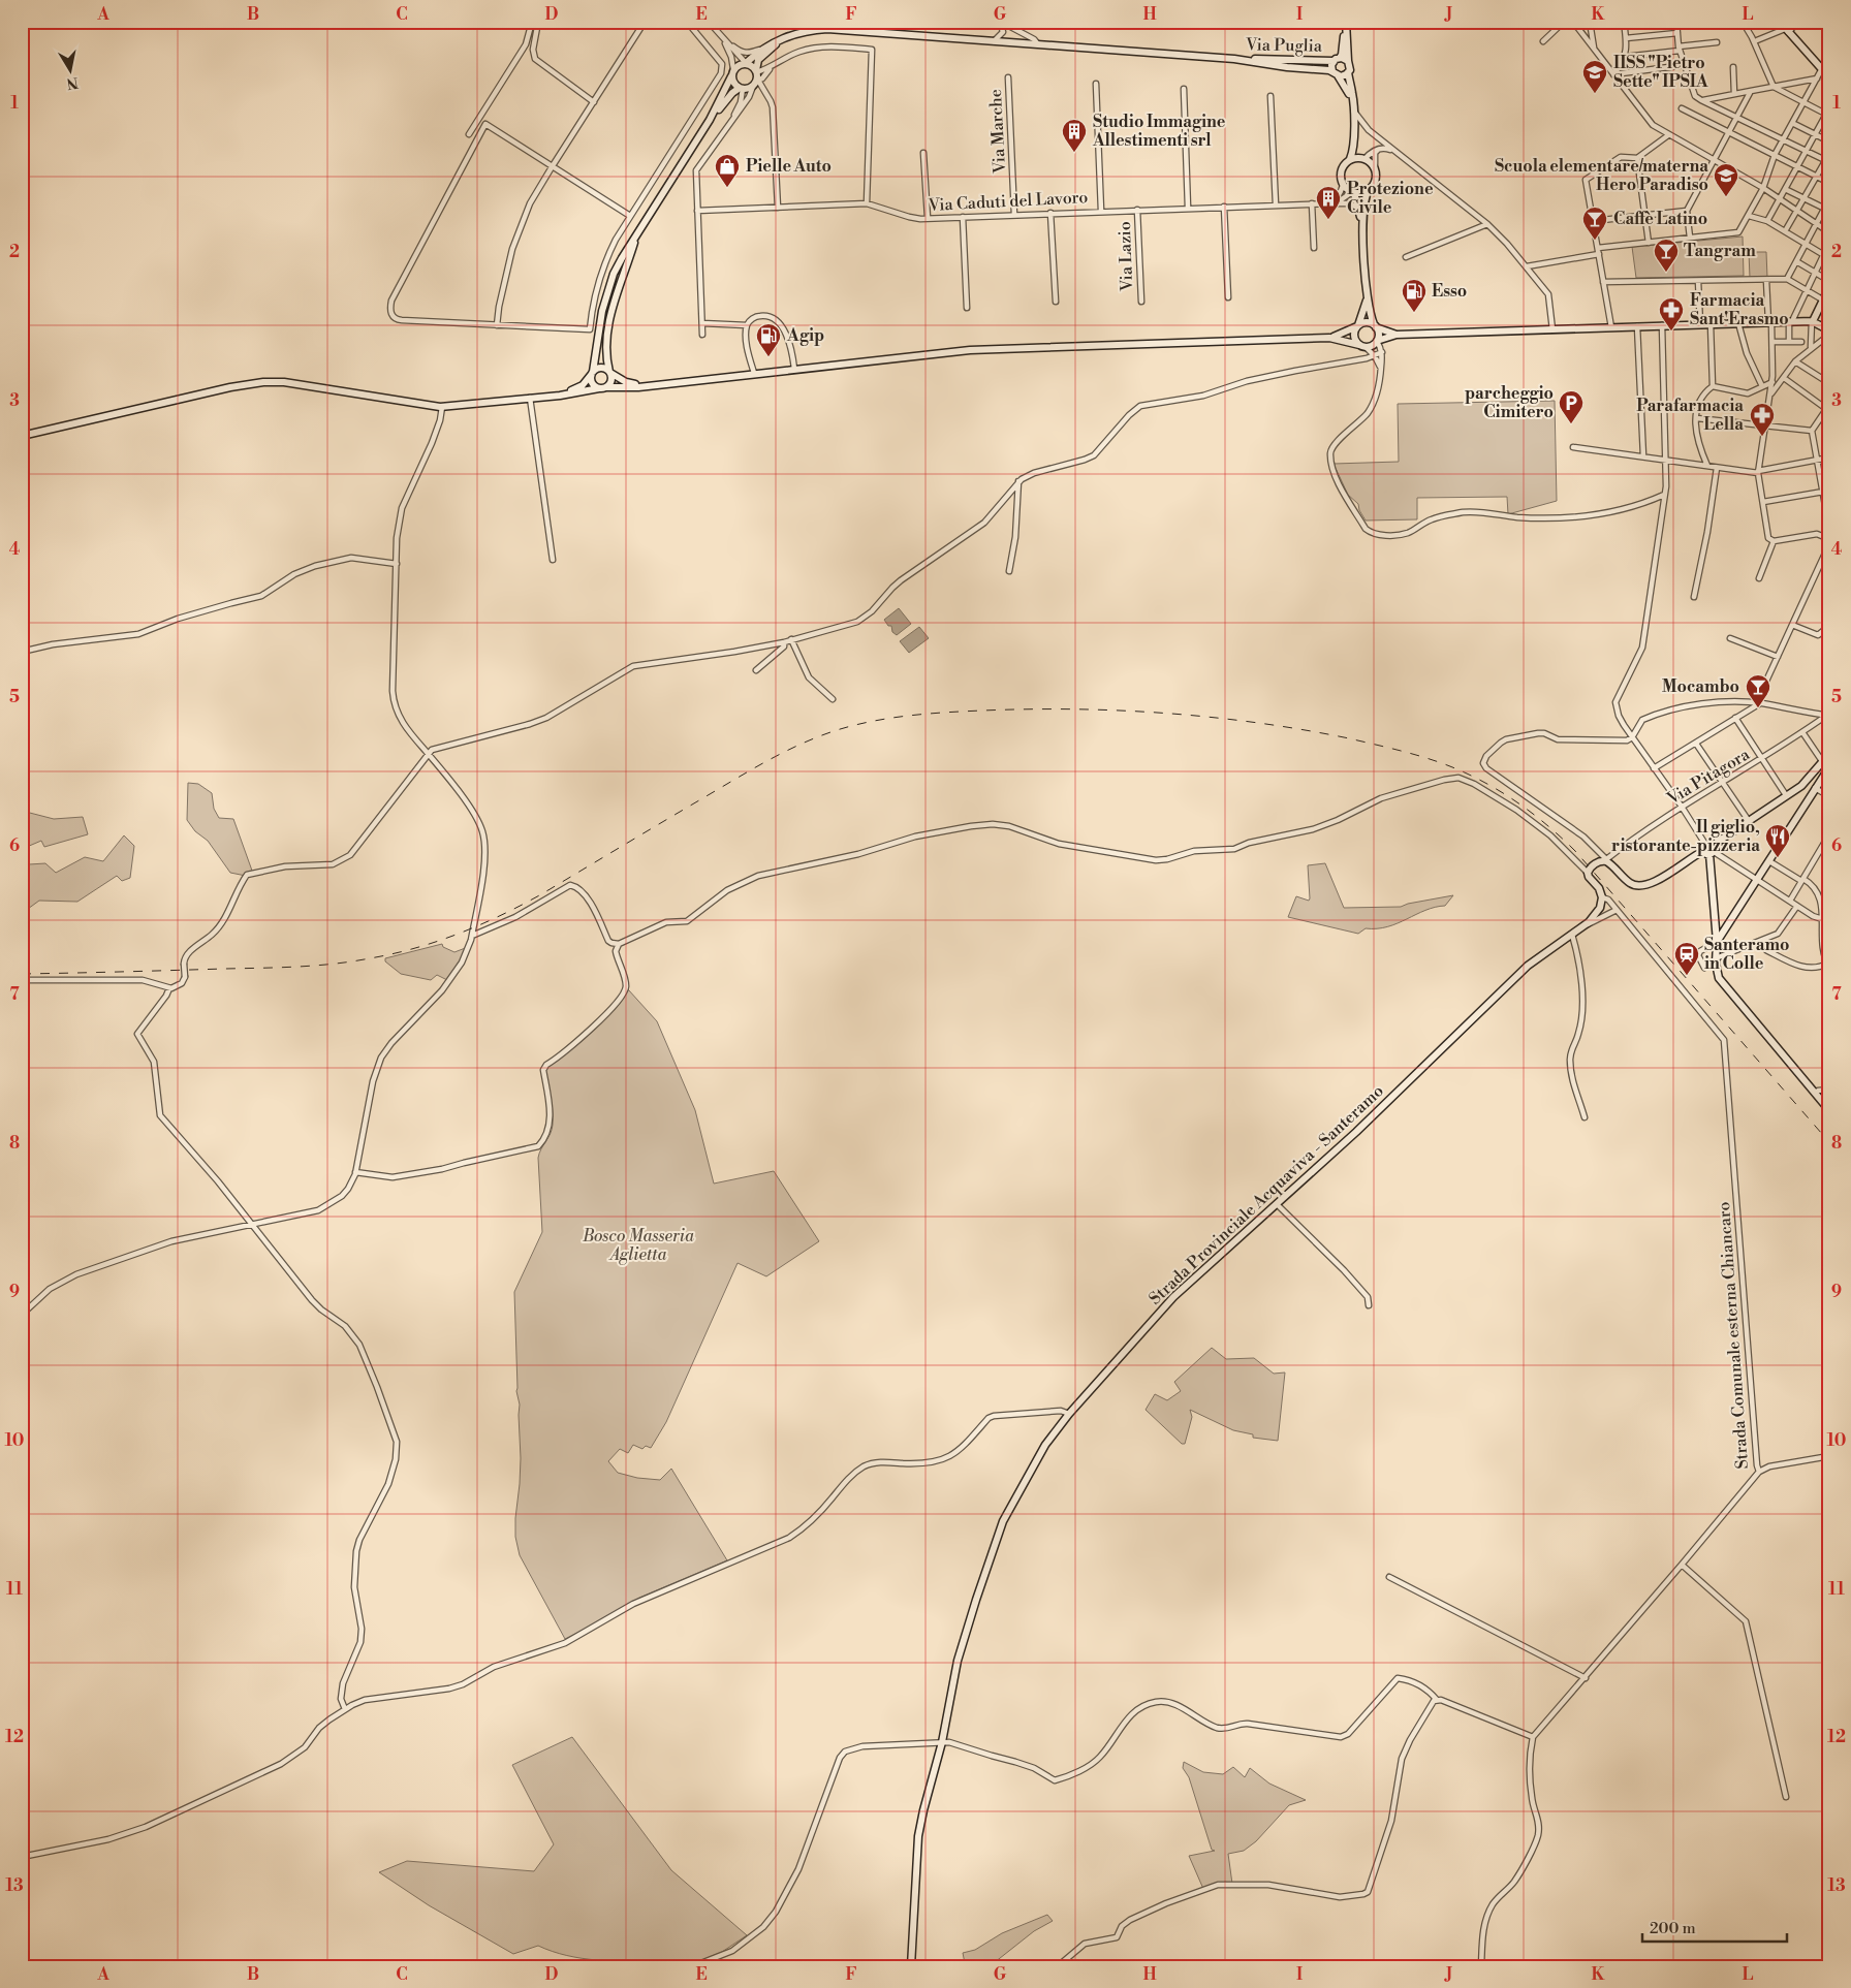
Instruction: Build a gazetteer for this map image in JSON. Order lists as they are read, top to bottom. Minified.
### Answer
{"streets":{"main road":["Via Puglia","Strada Provinciale Acquaviva - Santeramo"],"street":["Via Marche","Via Caduti del Lavoro","Via Lazio","Via Pitagora","Strada Comunale esterna Chiancaro"]},"crossings":[["Via Marche","Via Caduti del Lavoro"],["Via Caduti del Lavoro","Via Lazio"]],"parks":["Bosco Masseria Aglietta"],"places":{"school or university":["IISS \"Pietro Sette\" IPSIA","Scuola elementare/materna Hero Paradiso"],"building":["Studio Immagine Allestimenti srl","Protezione Civile"],"shop":["Pielle Auto"],"bar":["Caffè Latino","Tangram","Mocambo"],"fuel station":["Esso","Agip"],"pharmacy":["Farmacia Sant'Erasmo","Parafarmacia Lella"],"parking":["parcheggio Cimitero"],"restaurant":["Il giglio, ristorante-pizzeria"],"station":["Santeramo in Colle"]},"scale_bar":"200 m","north":"bottom","grid":{"columns":["A","B","C","D","E","F","G","H","I","J","K","L"],"rows":["1","2","3","4","5","6","7","8","9","10","11","12","13"]}}
